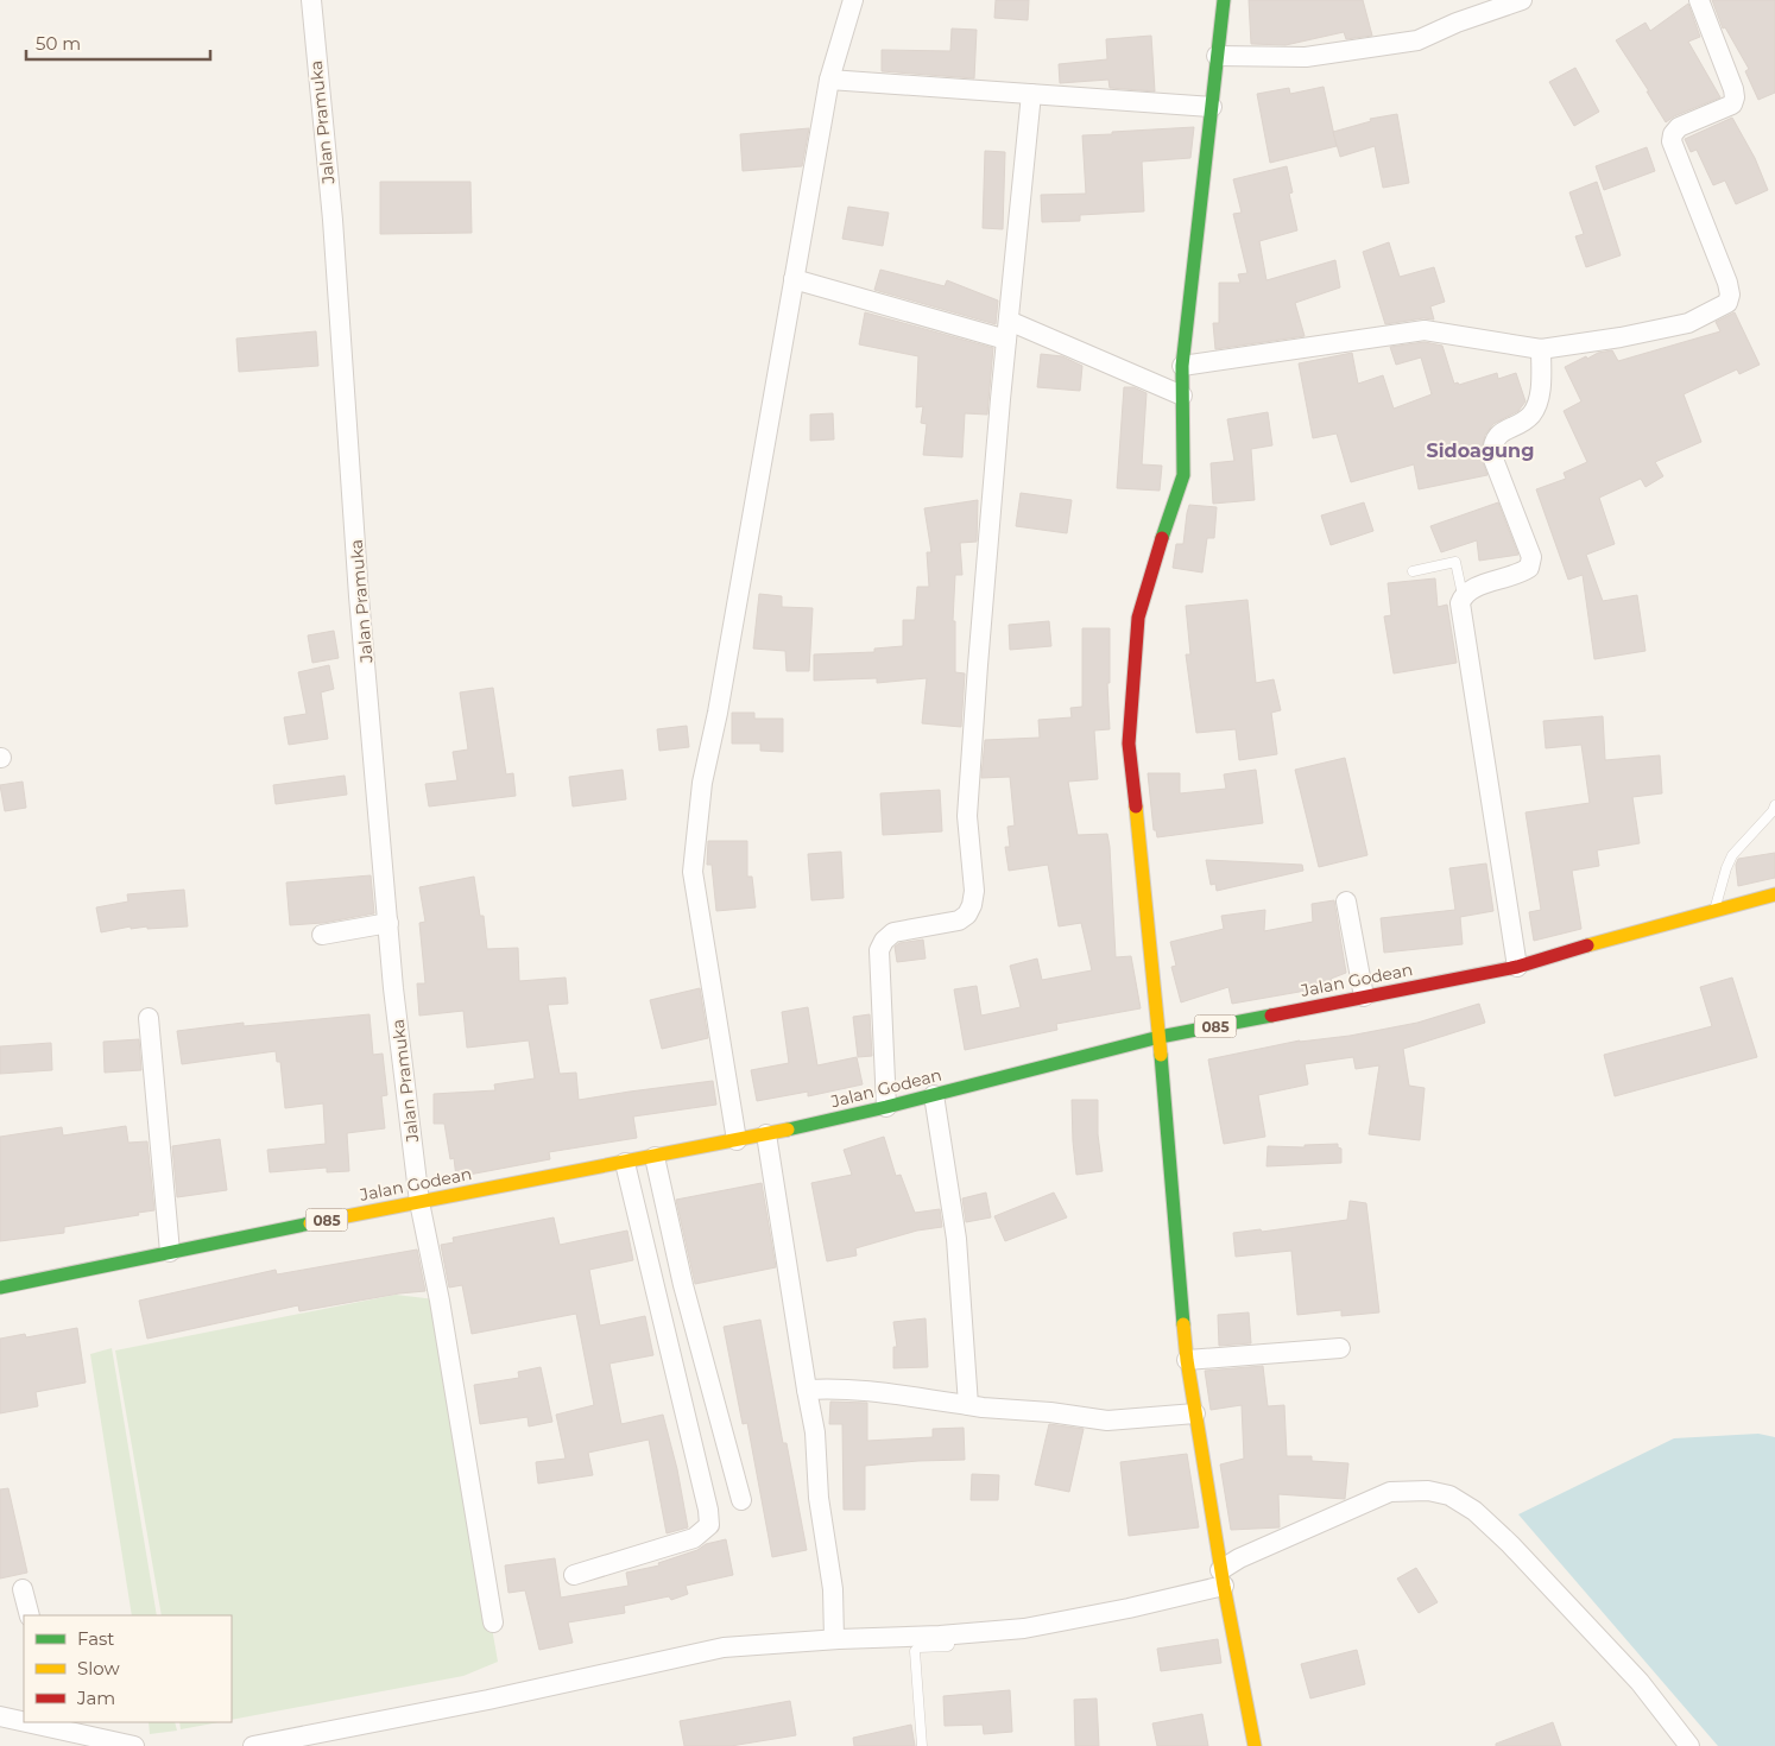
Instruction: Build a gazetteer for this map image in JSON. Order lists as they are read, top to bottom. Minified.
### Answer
{"streets":{"main road":["Jalan Godean","085"],"street":["Jalan Pramuka"]},"crossings":[["Jalan Pramuka","Jalan Godean"]],"districts":["Sidoagung"],"legend":["Fast","Slow","Jam"],"scale_bar":"50 m"}
